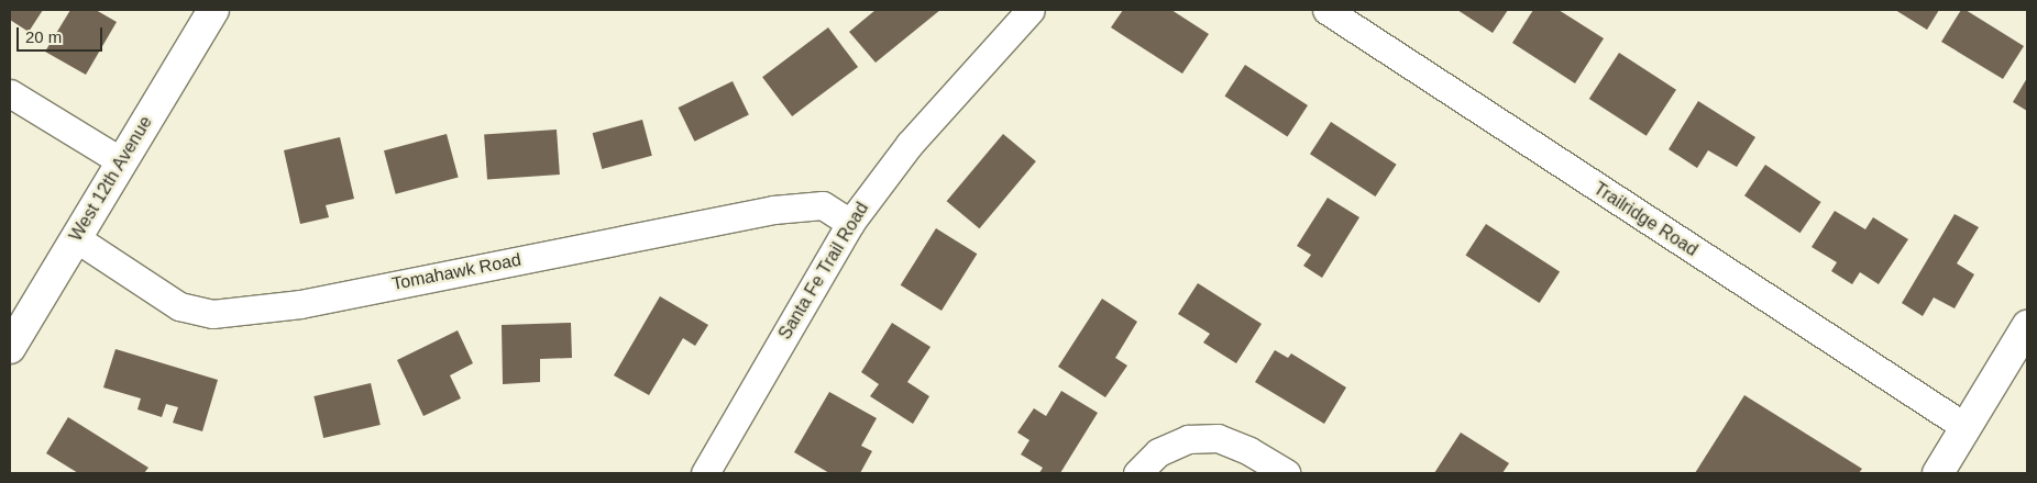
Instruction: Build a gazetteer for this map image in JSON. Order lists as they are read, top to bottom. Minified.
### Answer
{"streets":{"main road":["West 12th Avenue"],"street":["Trailridge Road","Santa Fe Trail Road","Tomahawk Road"]},"crossings":[["West 12th Avenue","Tomahawk Road"],["Santa Fe Trail Road","Tomahawk Road"]],"scale_bar":"20 m"}
